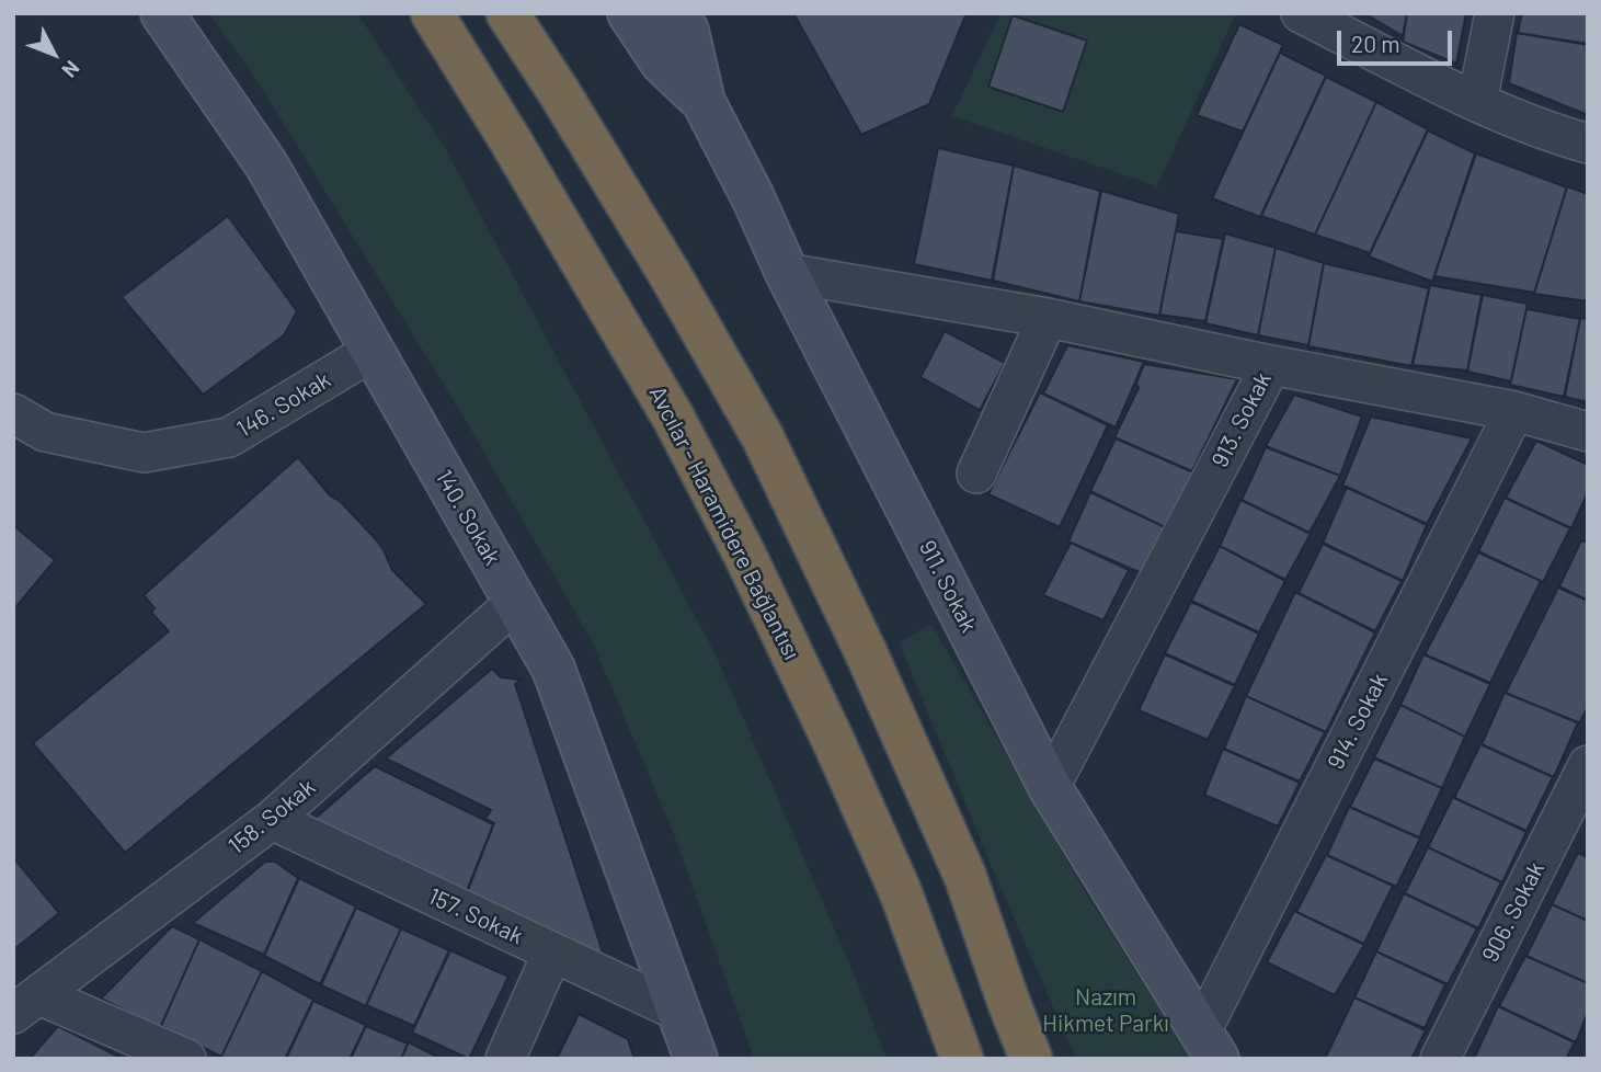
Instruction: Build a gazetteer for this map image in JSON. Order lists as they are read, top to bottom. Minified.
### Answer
{"streets":{"highway":["Avcılar - Haramidere Bağlantısı"],"street":["146. Sokak","913. Sokak","140. Sokak","911. Sokak","914. Sokak","158. Sokak","906. Sokak","157. Sokak"]},"crossings":[["146. Sokak","140. Sokak"],["913. Sokak","911. Sokak"],["140. Sokak","158. Sokak"],["140. Sokak","157. Sokak"],["911. Sokak","914. Sokak"],["158. Sokak","157. Sokak"]],"parks":["Nazım Hikmet Parkı"],"scale_bar":"20 m","north":"bottom right"}
